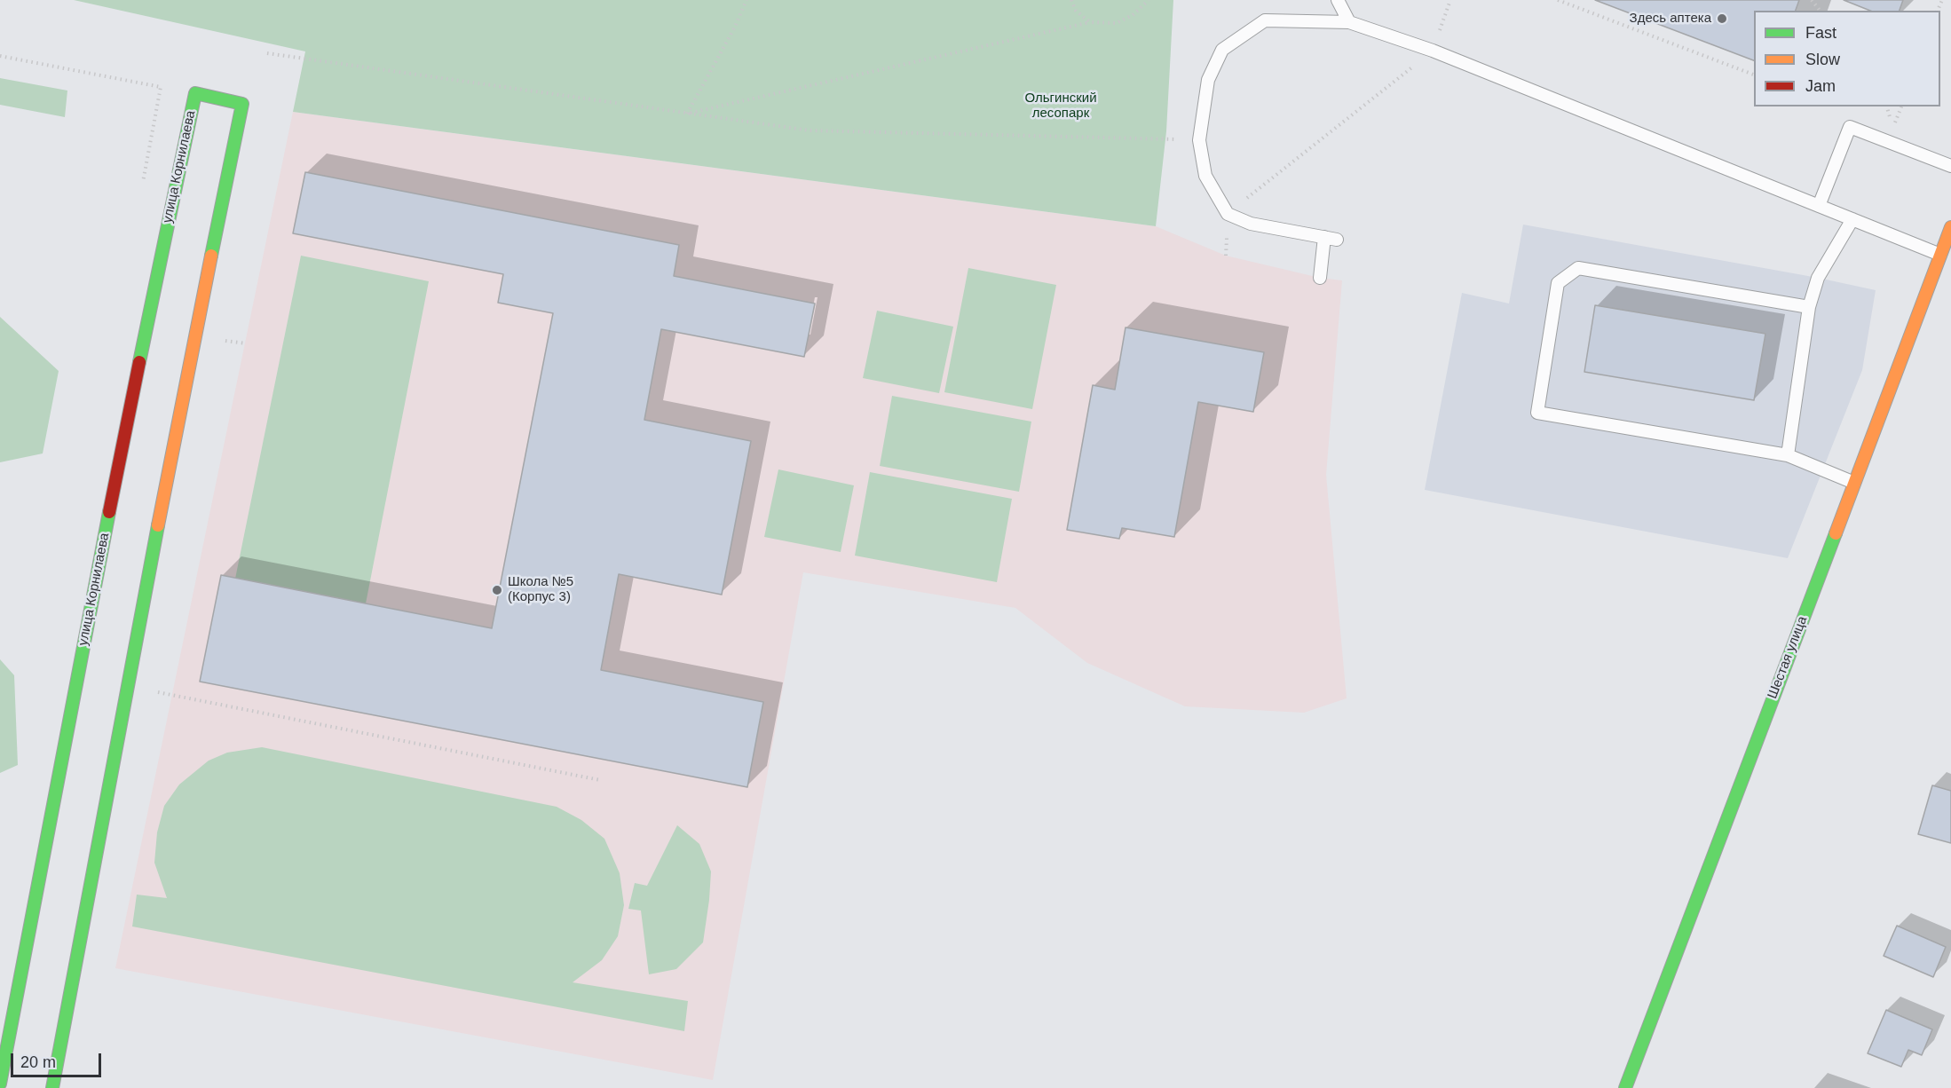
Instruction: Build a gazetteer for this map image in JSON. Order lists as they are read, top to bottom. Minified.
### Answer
{"streets":{"street":["улица Корнилаева","Шестая улица"]},"parks":["Ольгинский лесопарк"],"places":["Здесь аптека","Школа №5 (Корпус 3)"],"legend":["Fast","Slow","Jam"],"scale_bar":"20 m"}
